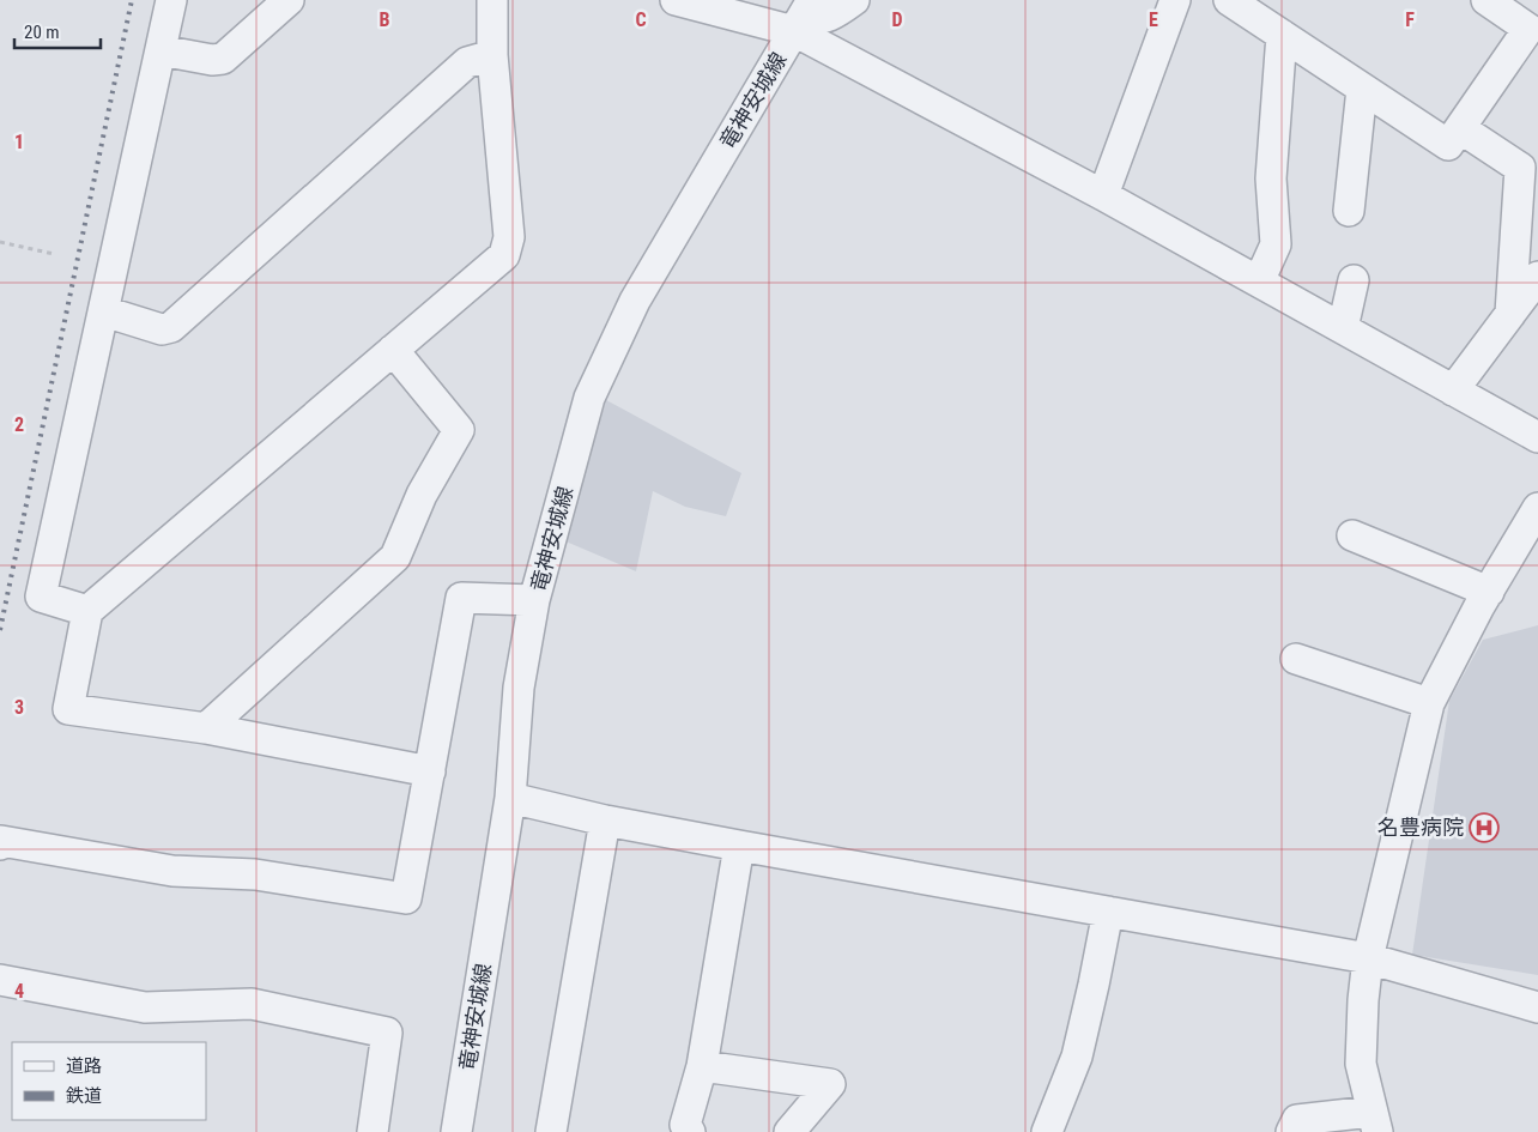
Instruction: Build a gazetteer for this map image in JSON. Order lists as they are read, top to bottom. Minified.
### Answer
{"streets":{"street":["竜神安城線"]},"places":{"hospital":["名豊病院"]},"legend":["道路","鉄道"],"scale_bar":"20 m","grid":{"columns":["B","C","D","E","F"],"rows":["1","2","3","4"]}}
